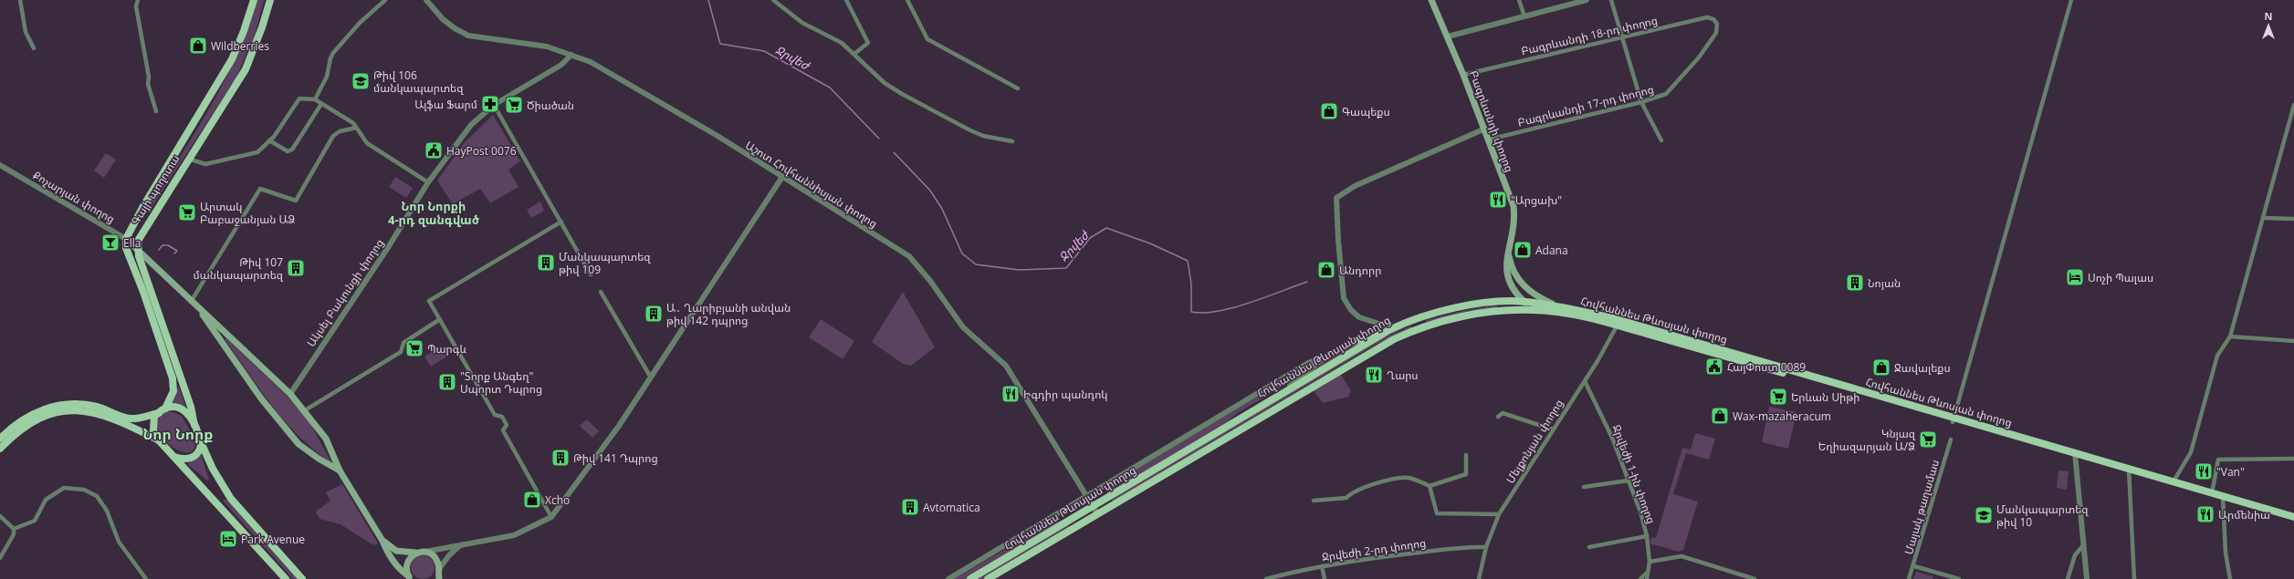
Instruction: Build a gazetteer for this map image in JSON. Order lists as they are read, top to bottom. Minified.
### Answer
{"streets":{"main road":["Բագրևանդի փողոց","Գայի պողոտա","Քոչարյան փողոց","Հովհաննես Թևոսյան փողոց"],"street":["Բագրևանդի 18-րդ փողոց","Բագրևանդի 17-րդ փողոց","Աշոտ Հովհաննիսյան փողոց","Ակսել Բակունցի փողոց","Մելքոնյան փողոց","Ջրվեժի 1-ին փողոց","Մայակ թաղամաս","Ջրվեժի 2-րդ փողոց"]},"crossings":[["Բագրևանդի 18-րդ փողոց","Բագրևանդի 17-րդ փողոց"],["Բագրևանդի 18-րդ փողոց","Բագրևանդի փողոց"],["Բագրևանդի 17-րդ փողոց","Բագրևանդի փողոց"],["Բագրևանդի փողոց","Հովհաննես Թևոսյան փողոց"],["Աշոտ Հովհաննիսյան փողոց","Ակսել Բակունցի փողոց"],["Աշոտ Հովհաննիսյան փողոց","Հովհաննես Թևոսյան փողոց"],["Գայի պողոտա","Քոչարյան փողոց"],["Հովհաննես Թևոսյան փողոց","Մելքոնյան փողոց"],["Մելքոնյան փողոց","Ջրվեժի 1-ին փողոց"],["Մելքոնյան փողոց","Ջրվեժի 2-րդ փողոց"]],"districts":["Նոր Նորքի 4-րդ զանգված","Նոր Նորք"],"water":["Ջրվեժ"],"places":{"shop":["Wildberries","Գապեքս","Adana","Անդորր","Ջավալեքս","Wax-mazaheracum","Xcho"],"school or university":["Թիվ 106 մանկապարտեզ","Մանկապարտեզ թիվ 10"],"pharmacy":["Ալֆա Ֆարմ"],"supermarket":["Ծիածան","Արտակ Բաբաջանյան ԱՁ","Պարգև","Երևան Սիթի","Կնյազ Եղիազարյան Ա/Ձ"],"public building":["HayPost 0076","ՀայՓոստ 0089"],"restaurant":["\"Արցախ\"","Ղարս","Իգդիր պանդոկ","\"Van\"","Արմենիա"],"bar":["Ella"],"building":["Մանկապարտեզ թիվ 109","Թիվ 107 մանկապարտեզ","Նոյան","Ա․ Ղարիբյանի անվան թիվ 142 դպրոց","\"Տորք Անգեղ\" Սպորտ Դպրոց","Թիվ 141 Դպրոց","Avtomatica"],"hotel":["Սոչի Պալաս","Park Avenue"]},"north":"top"}
